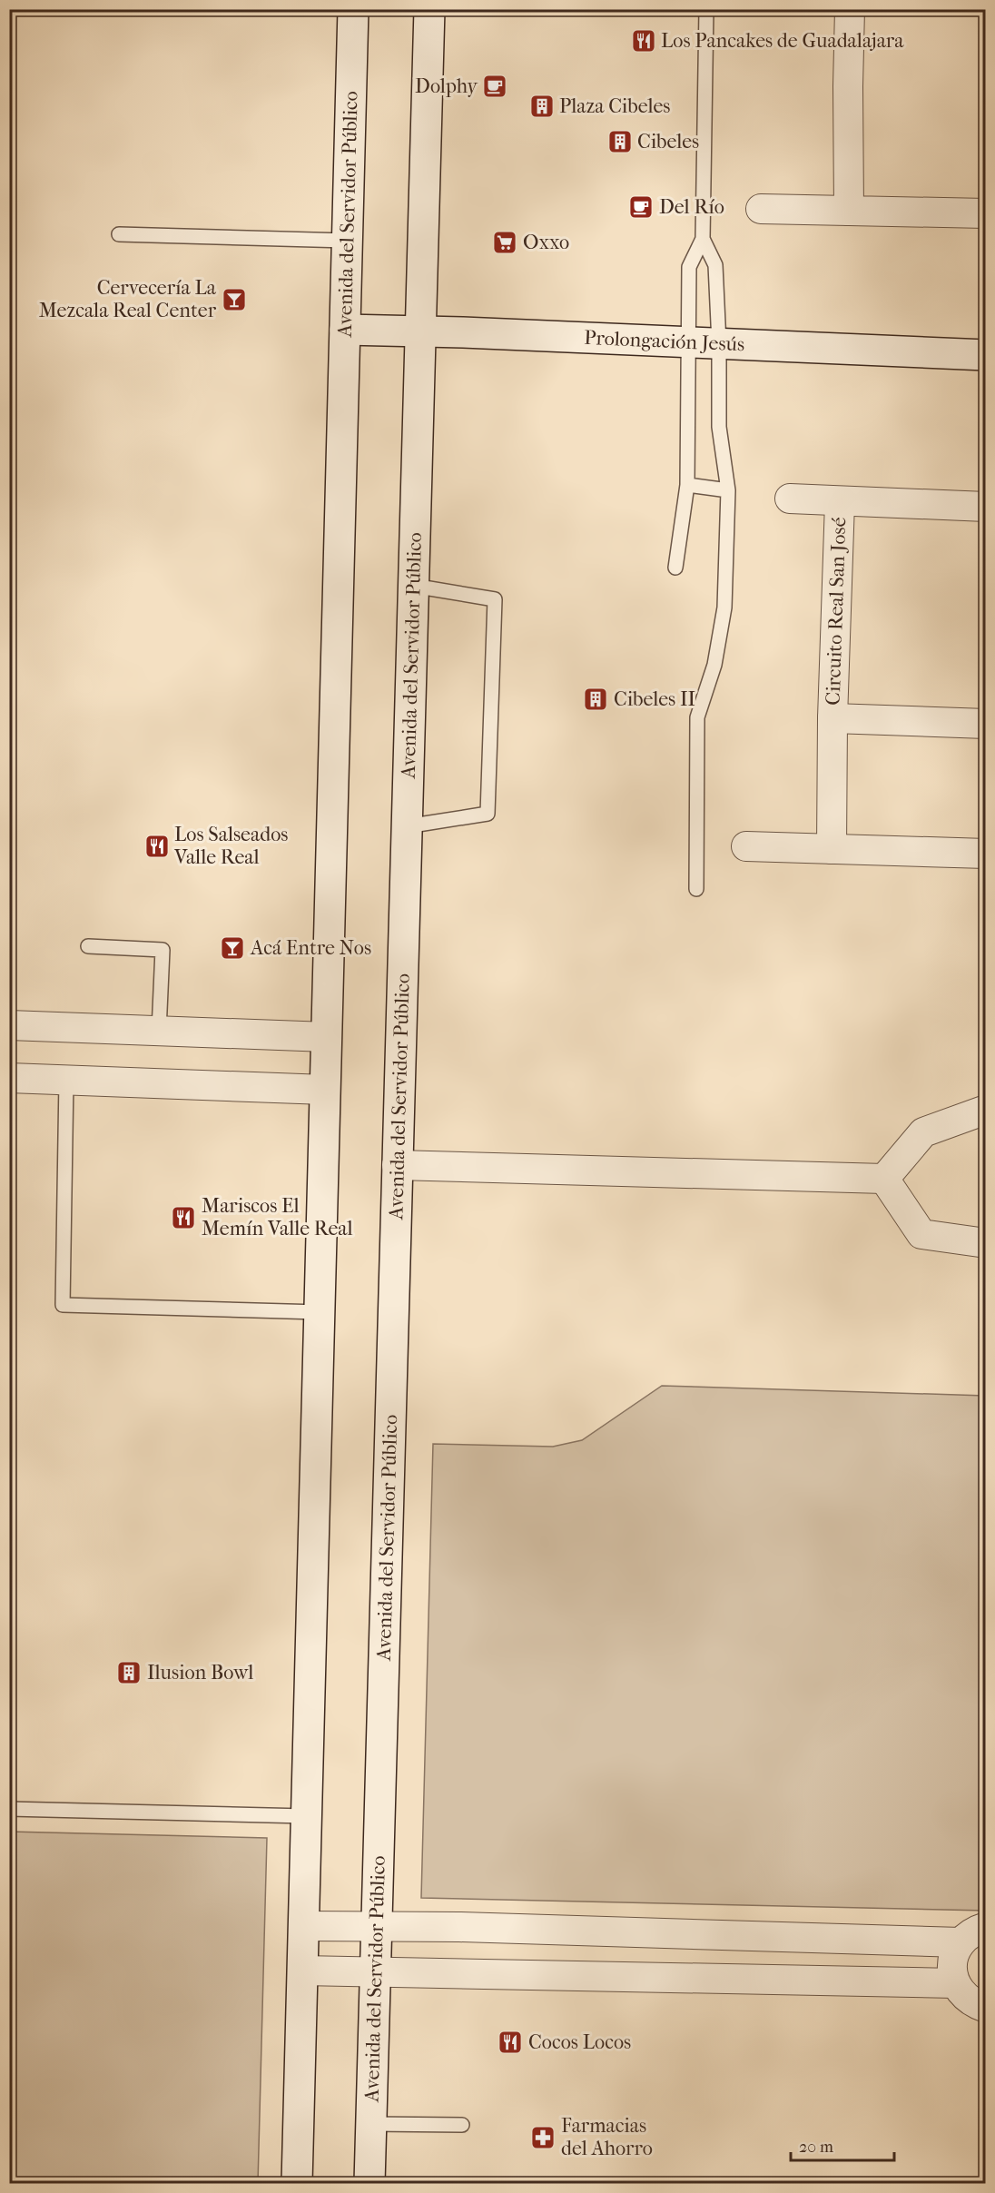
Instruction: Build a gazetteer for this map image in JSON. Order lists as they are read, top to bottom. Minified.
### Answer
{"streets":{"street":["Avenida del Servidor Público","Prolongación Jesús","Circuito Real San José"]},"crossings":[["Avenida del Servidor Público","Prolongación Jesús"]],"places":{"restaurant":["Los Pancakes de Guadalajara","Los Salseados Valle Real","Mariscos El Memín Valle Real","Cocos Locos"],"cafe":["Dolphy","Del Río"],"building":["Plaza Cibeles","Cibeles","Cibeles II","Ilusion Bowl"],"supermarket":["Oxxo"],"bar":["Cervecería La Mezcala Real Center","Acá Entre Nos"],"pharmacy":["Farmacias del Ahorro"]},"scale_bar":"20 m"}
